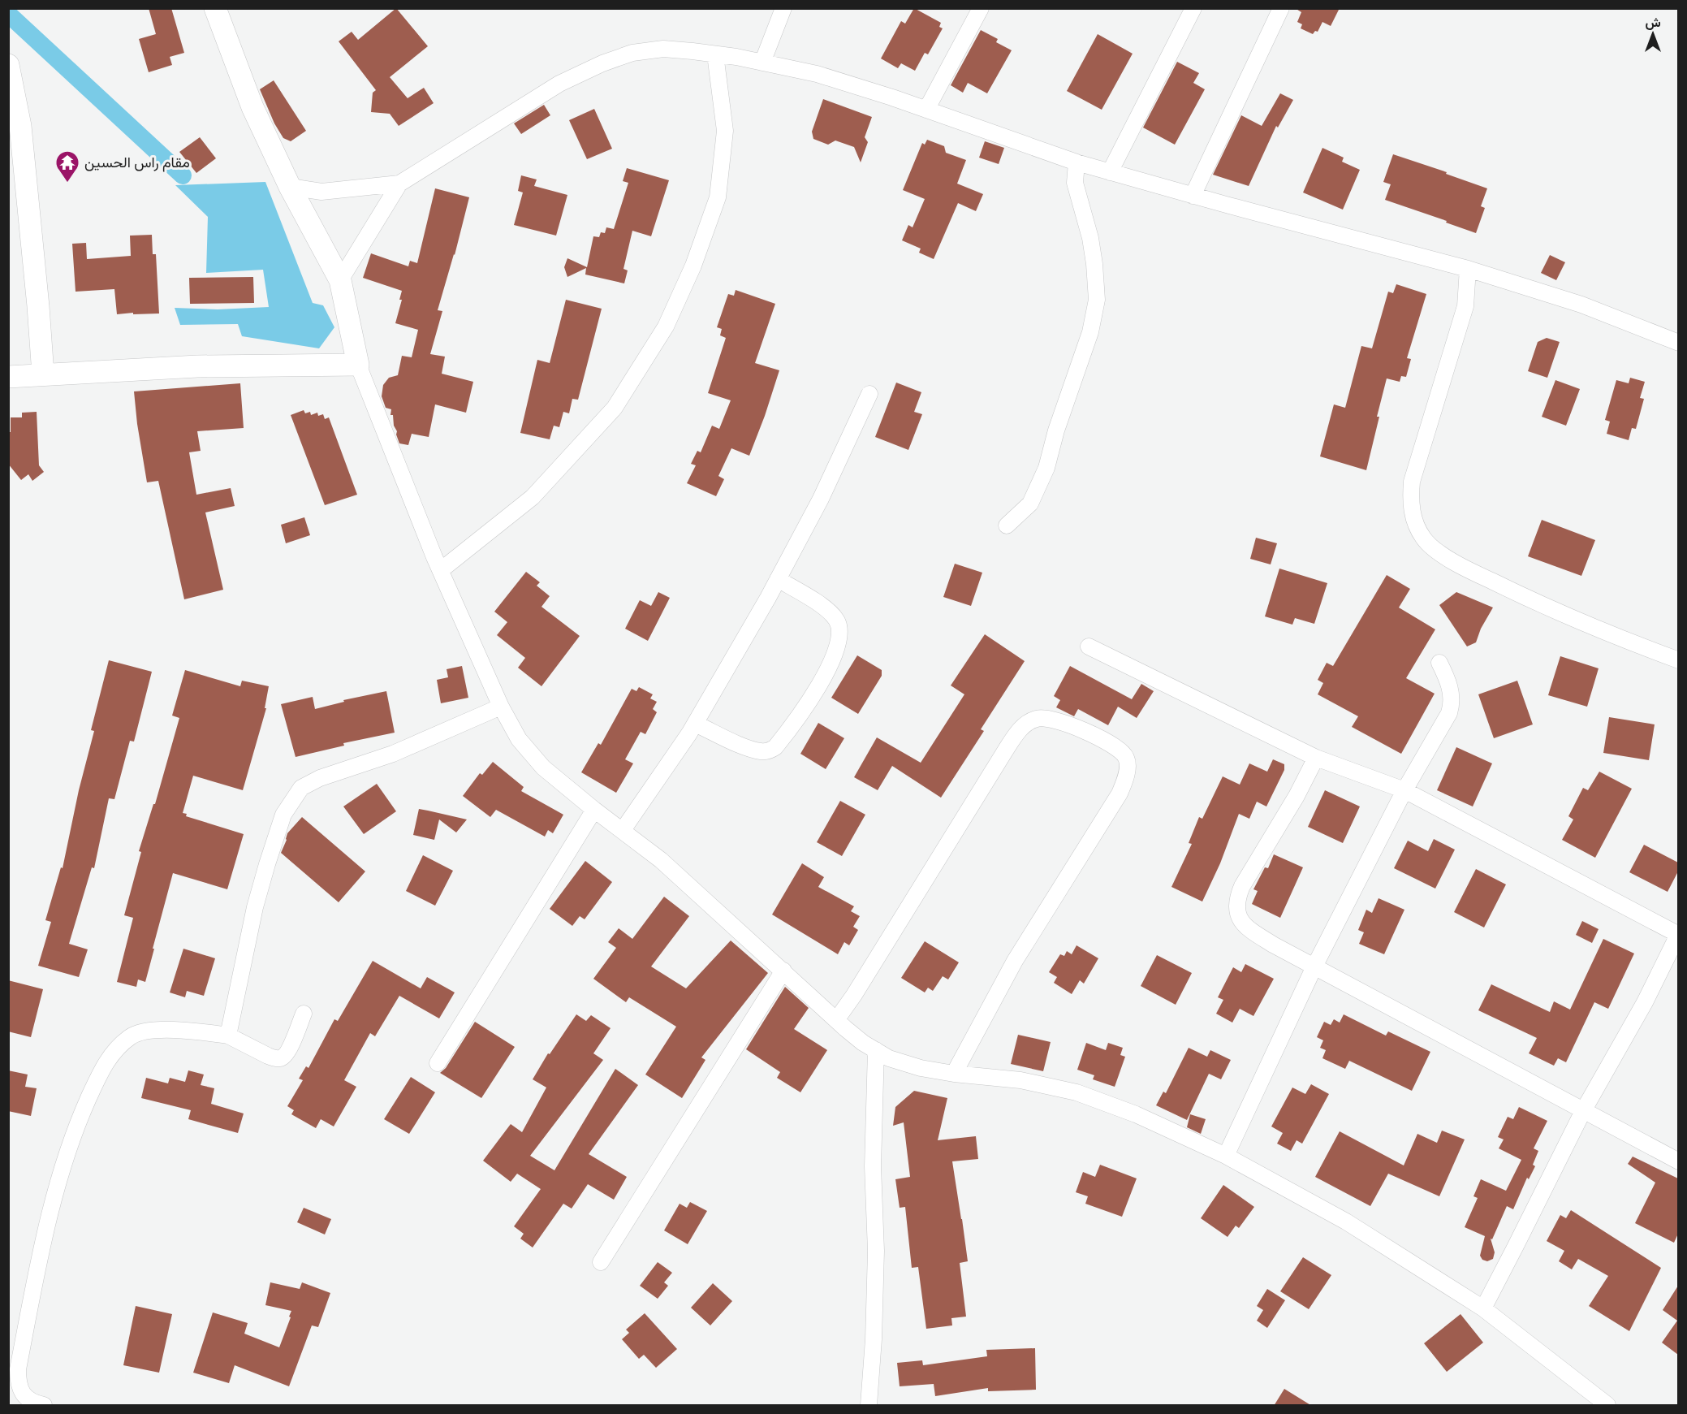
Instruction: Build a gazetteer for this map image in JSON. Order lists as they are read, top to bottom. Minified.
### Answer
{"places":{"temple":["مقام راس الحسين"]},"north":"top"}
